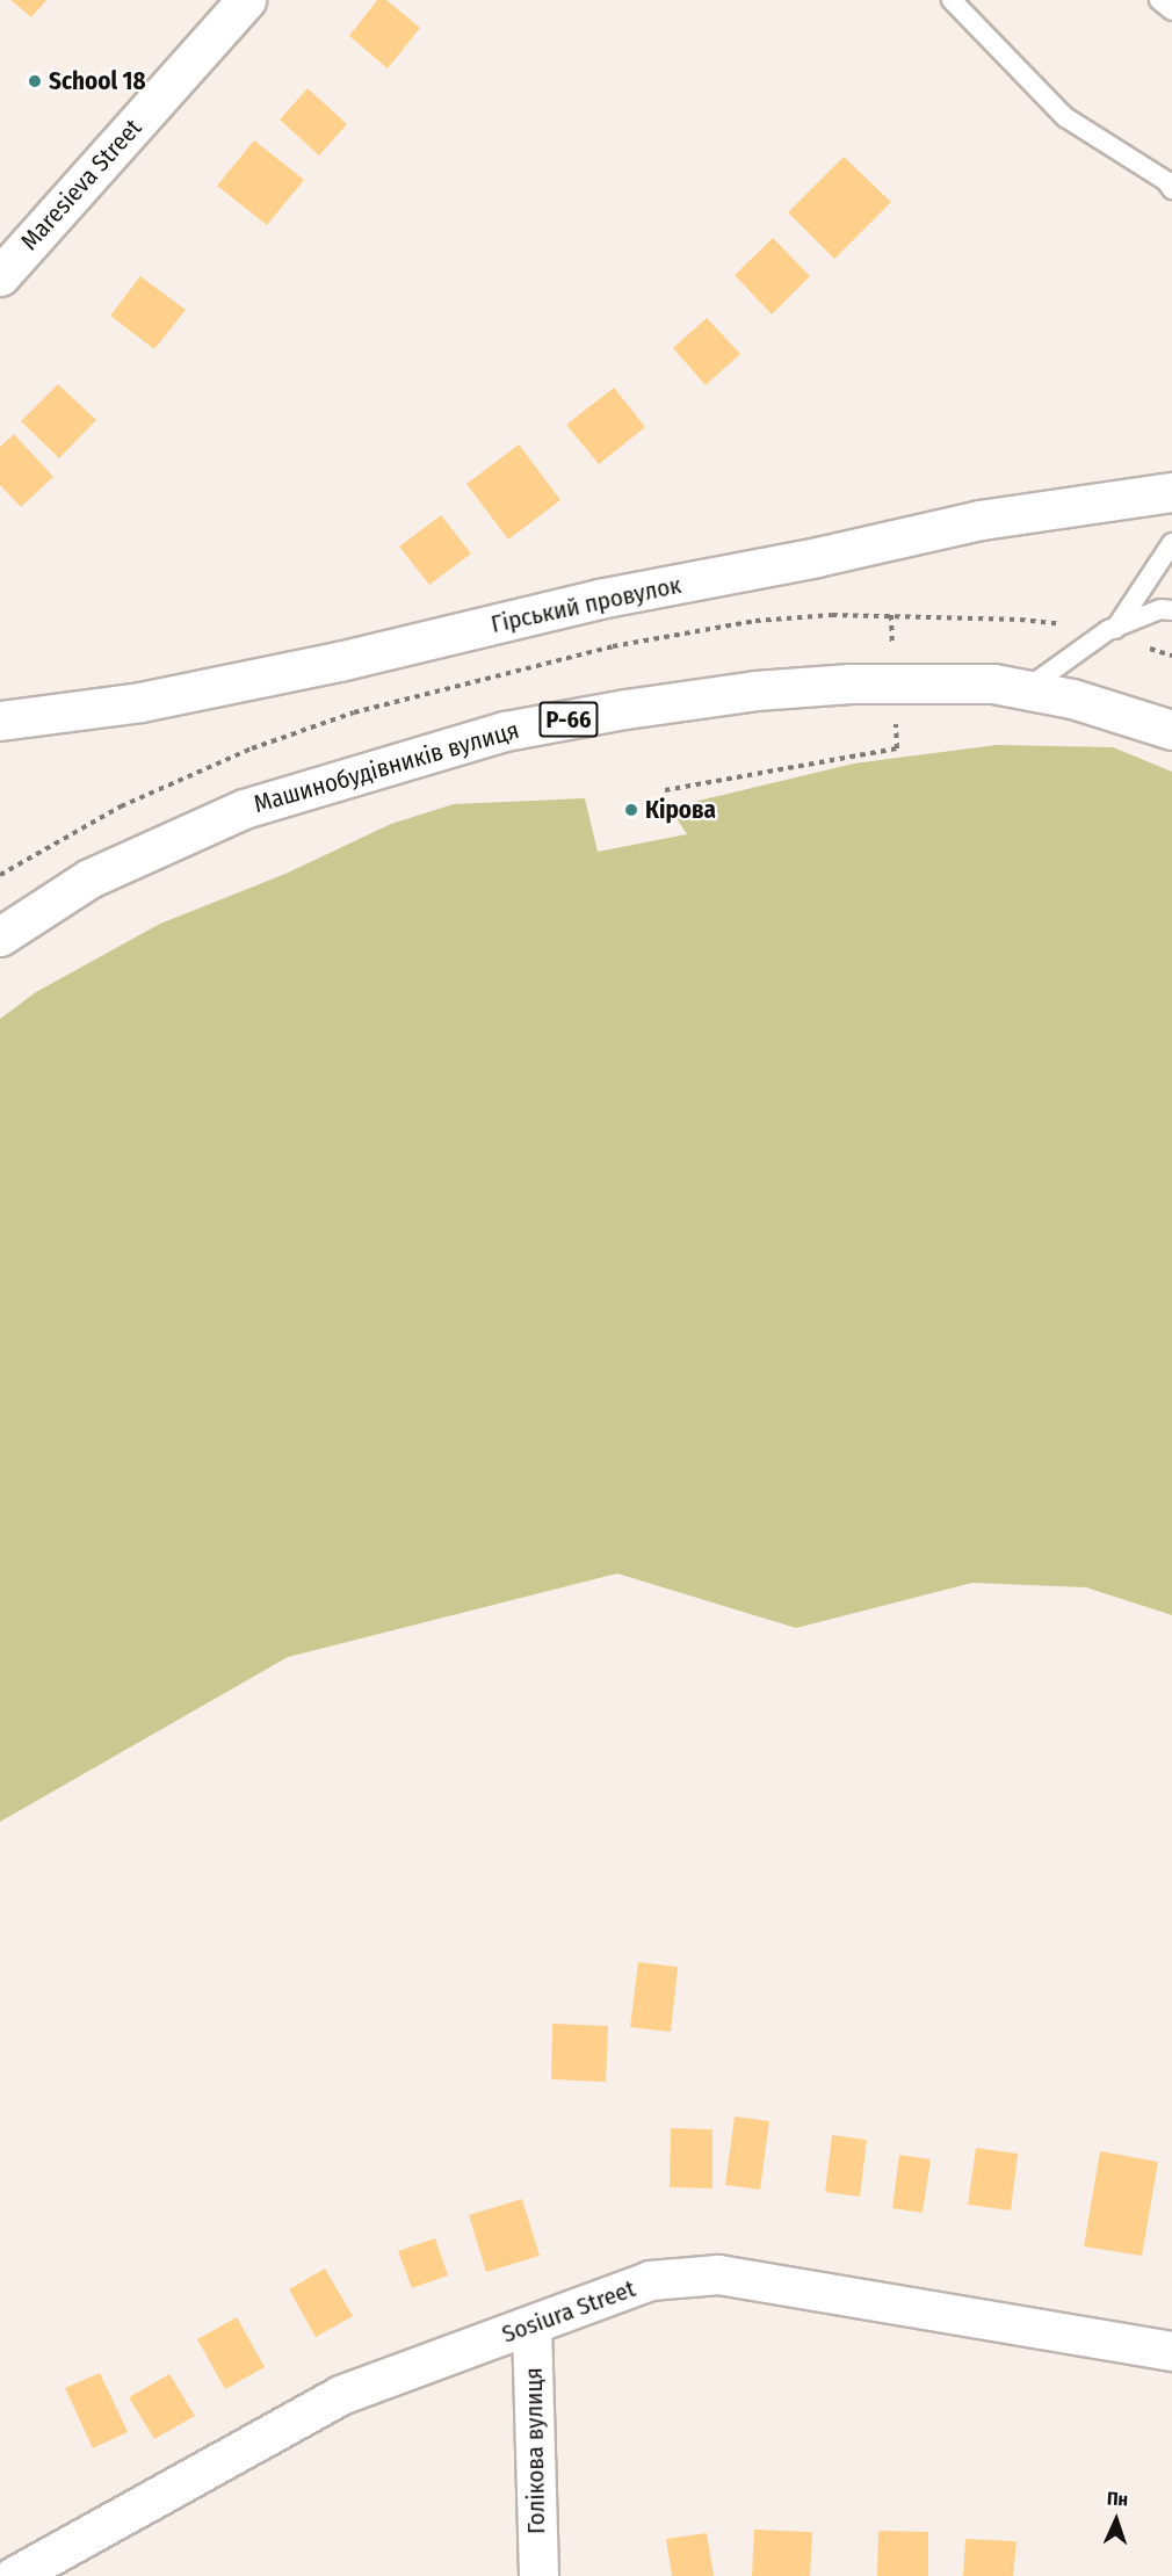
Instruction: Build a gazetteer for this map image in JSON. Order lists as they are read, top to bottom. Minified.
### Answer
{"streets":{"street":["Maresieva Street","Гірський провулок","Р-66","Машинобудівників вулиця","Sosiura Street","Голікова вулиця"]},"crossings":[["Sosiura Street","Голікова вулиця"]],"places":["School 18","Кірова"],"north":"top"}
